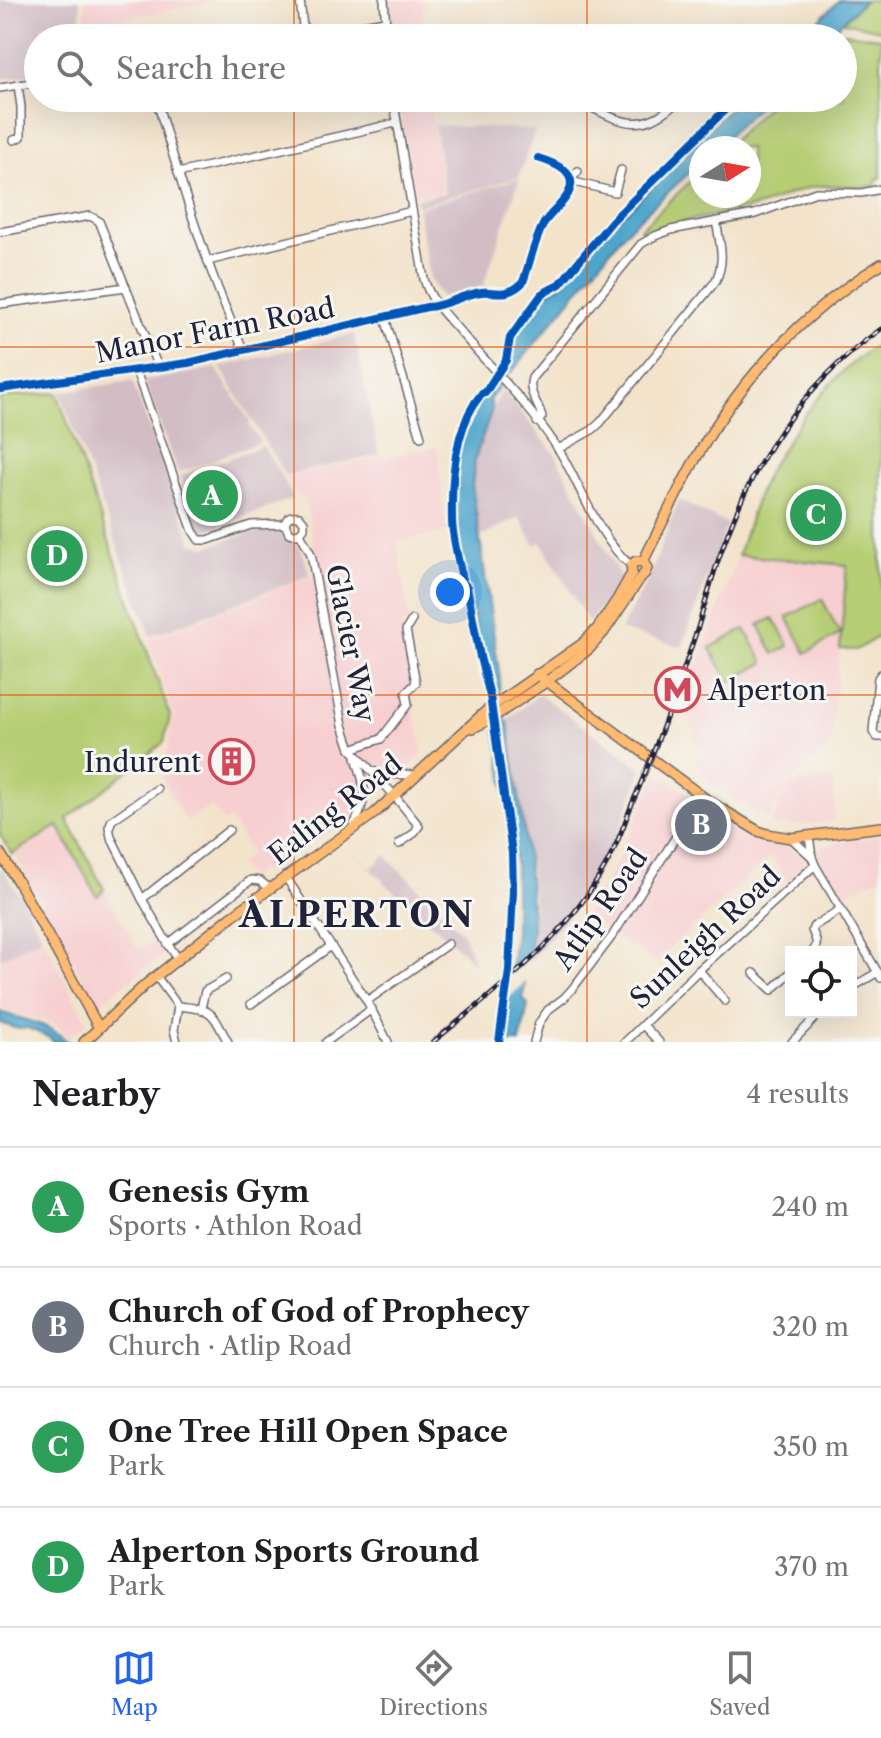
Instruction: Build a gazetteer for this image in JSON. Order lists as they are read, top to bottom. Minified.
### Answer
{"streets":{"main road":["Ealing Road"],"street":["Manor Farm Road","Glacier Way","Atlip Road","Sunleigh Road"]},"crossings":[["Glacier Way","Ealing Road"]],"districts":["ALPERTON"],"places":{"metro station":["Alperton"],"building":["Indurent"]},"north":"right","page":{"search":"Search here","pins":["A","C","D","B"],"heading":["Nearby","4 results"],"list":[{"mark":"A","name":"Genesis Gym","note":"Sports · Athlon Road","value":"240 m"},{"mark":"B","name":"Church of God of Prophecy","note":"Church · Atlip Road","value":"320 m"},{"mark":"C","name":"One Tree Hill Open Space","note":"Park","value":"350 m"},{"mark":"D","name":"Alperton Sports Ground","note":"Park","value":"370 m"}],"nav":["Map","Directions","Saved"]}}
